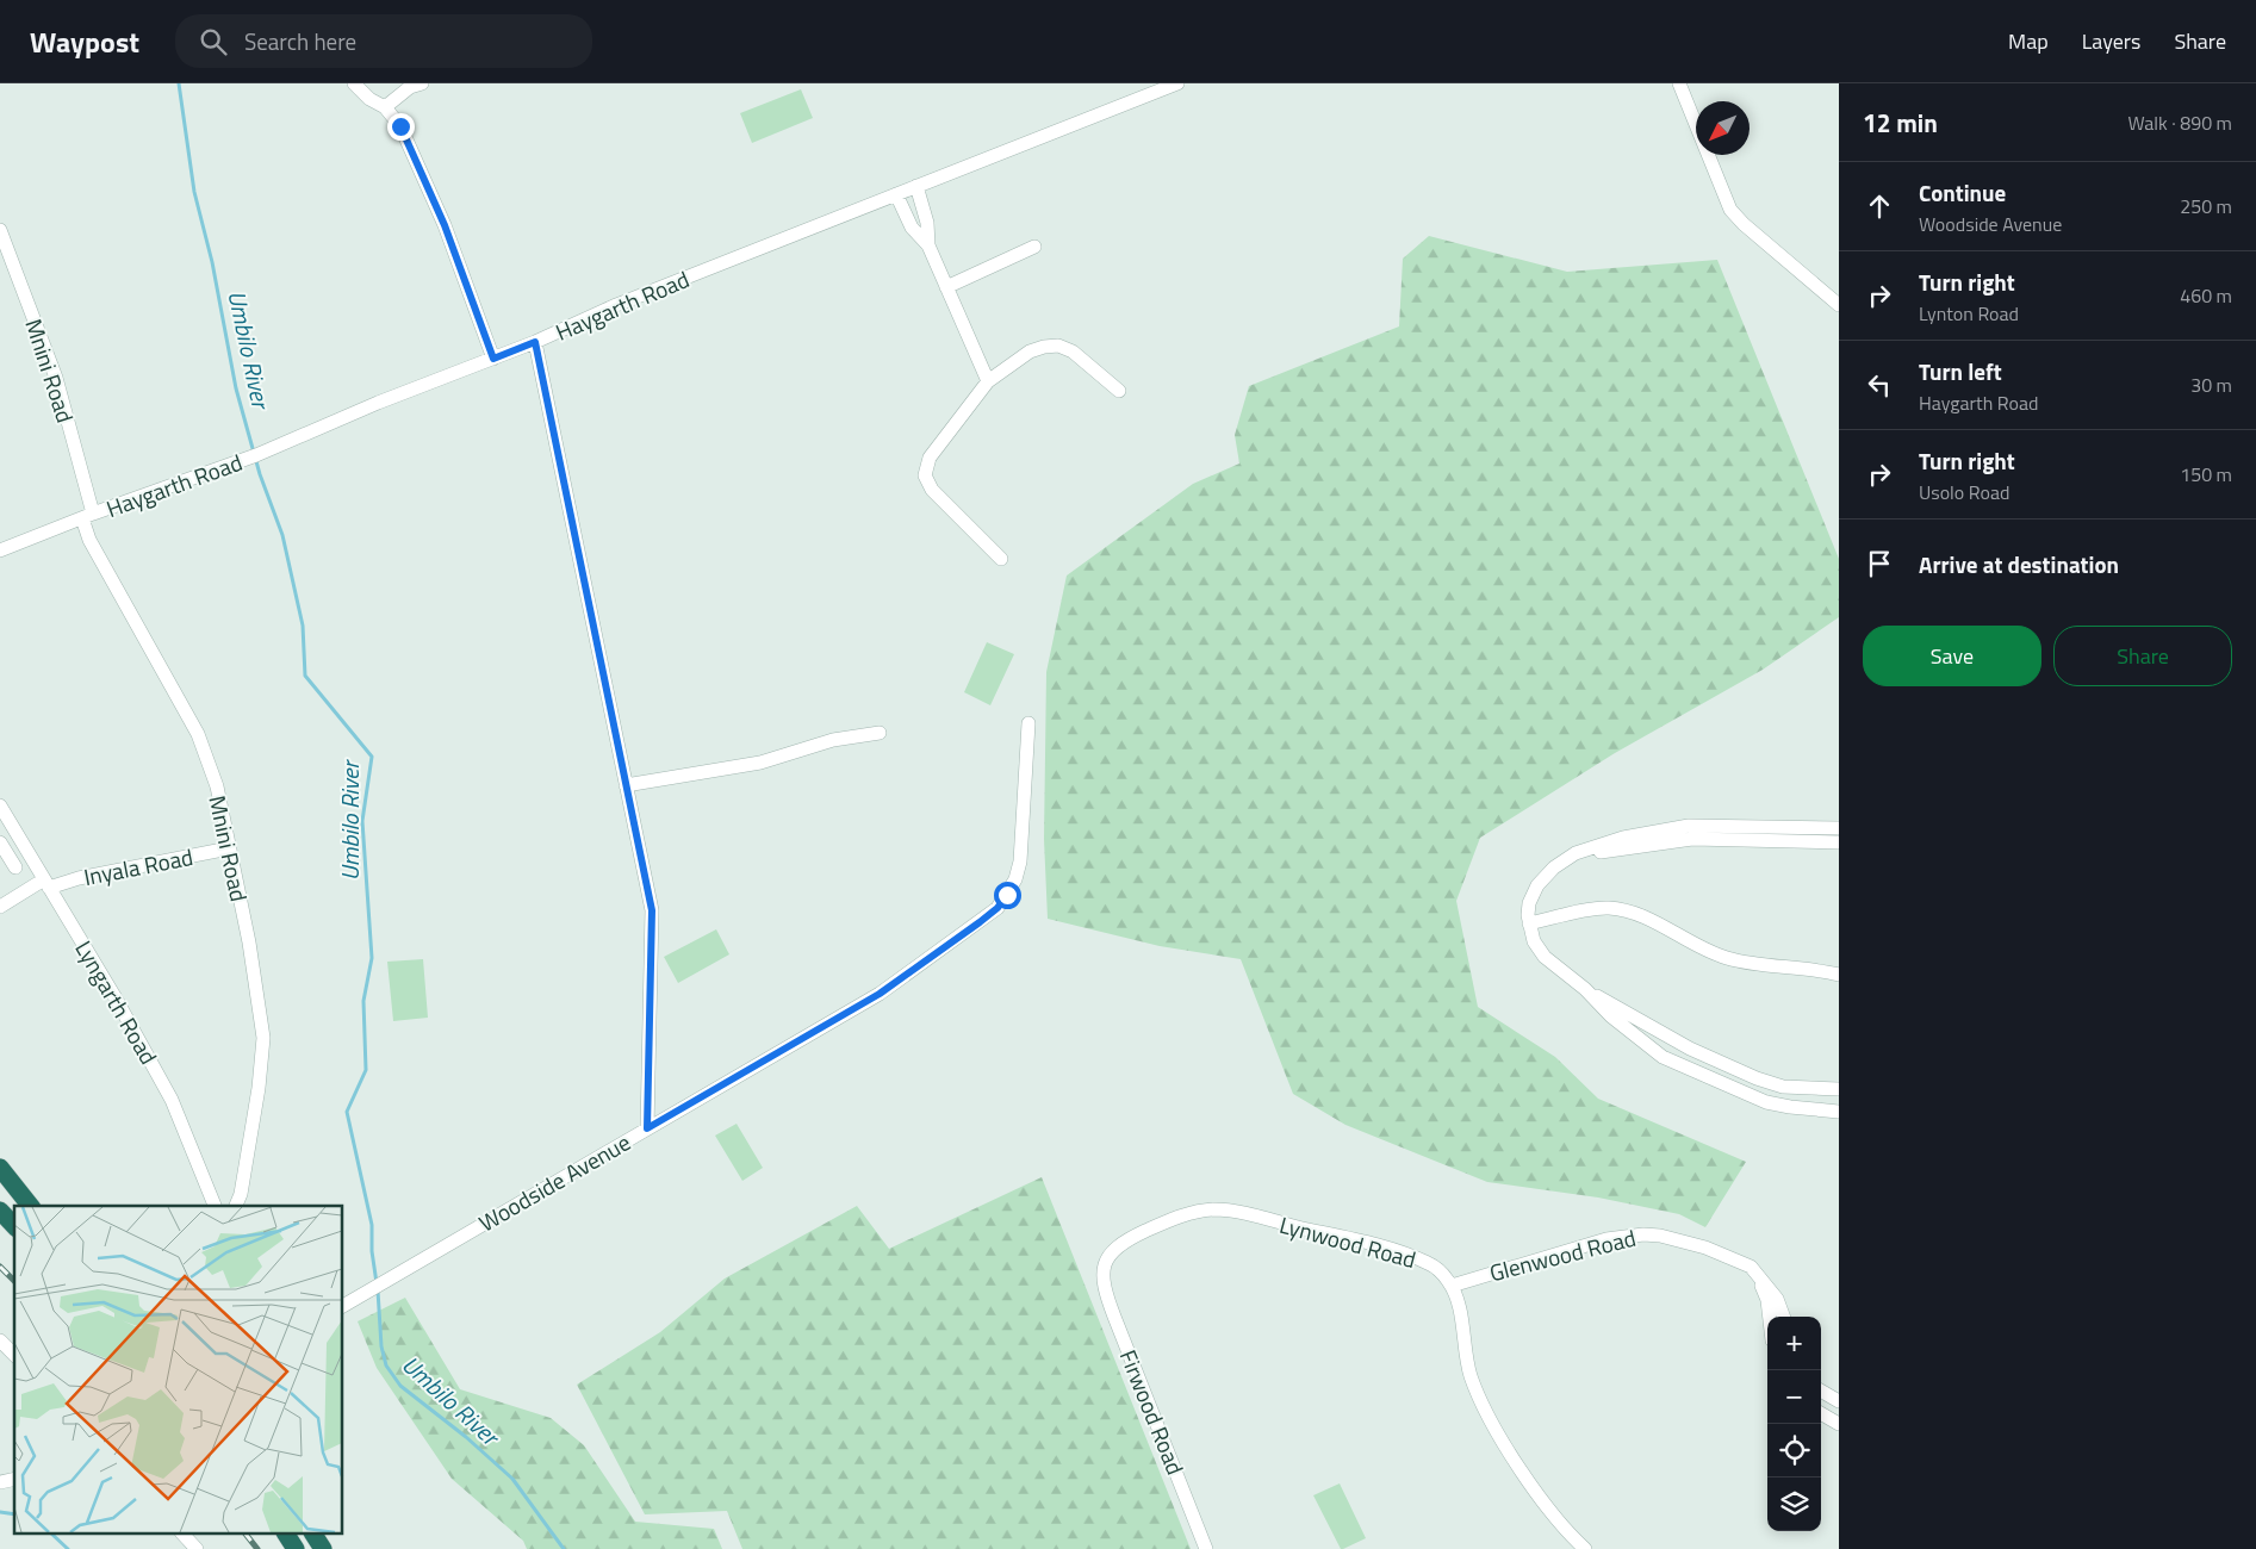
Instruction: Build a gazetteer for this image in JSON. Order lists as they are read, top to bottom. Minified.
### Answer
{"streets":{"street":["Haygarth Road","Mnini Road","Inyala Road","Lyngarth Road","Woodside Avenue","Lynwood Road","Glenwood Road","Firwood Road"]},"crossings":[["Haygarth Road","Mnini Road"],["Mnini Road","Inyala Road"],["Inyala Road","Lyngarth Road"],["Lynwood Road","Glenwood Road"],["Lynwood Road","Firwood Road"]],"water":["Umbilo River"],"north":"bottom left","page":{"header":"Waypost","search":"Search here","nav":["Map","Layers","Share"],"heading":["12 min","Walk · 890 m"],"list":[["Continue","Woodside Avenue","250 m"],["Turn right","Lynton Road","460 m"],["Turn left","Haygarth Road","30 m"],["Turn right","Usolo Road","150 m"],"Arrive at destination"],"buttons":["Save","Share"],"map_buttons":["+","−"]}}
